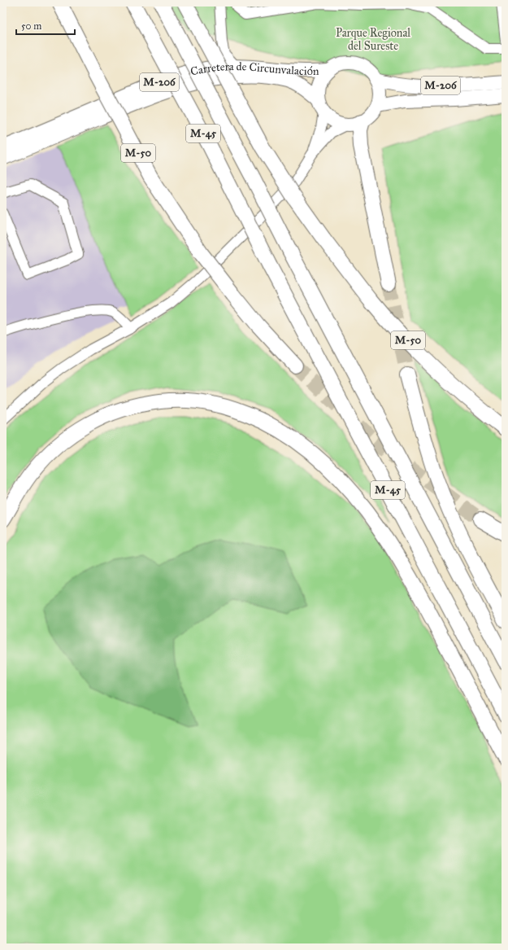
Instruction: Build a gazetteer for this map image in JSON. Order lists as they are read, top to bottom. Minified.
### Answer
{"streets":{"highway":["M-45","M-50"],"main road":["Carretera de Circunvalación","M-206"]},"crossings":[["Carretera de Circunvalación","M-206"]],"parks":["Parque Regional del Sureste"],"scale_bar":"50 m"}
